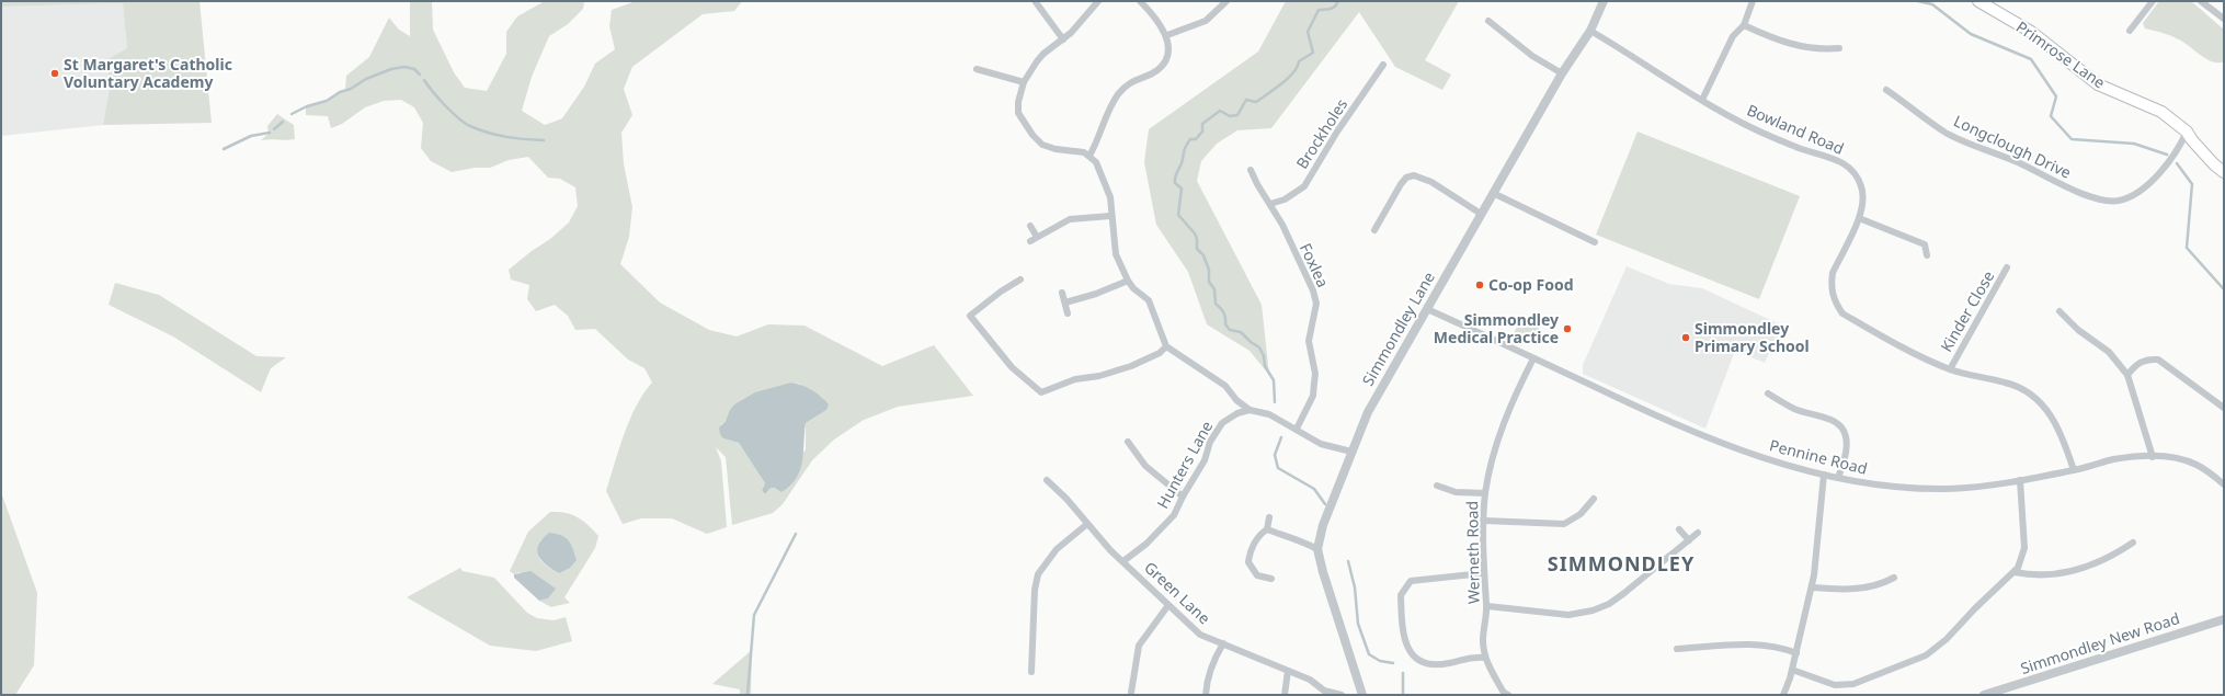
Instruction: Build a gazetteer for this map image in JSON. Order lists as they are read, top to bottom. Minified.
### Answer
{"streets":{"main road":["Primrose Lane"],"street":["Bowland Road","Brockholes","Longclough Drive","Foxlea","Kinder Close","Simmondley Lane","Pennine Road","Hunters Lane","Werneth Road","Green Lane","Simmondley New Road"]},"crossings":[["Primrose Lane","Longclough Drive"],["Bowland Road","Kinder Close"],["Bowland Road","Simmondley Lane"],["Bowland Road","Pennine Road"],["Brockholes","Foxlea"],["Simmondley Lane","Pennine Road"],["Pennine Road","Werneth Road"],["Hunters Lane","Green Lane"]],"districts":["SIMMONDLEY"],"places":["St Margaret's Catholic Voluntary Academy","Co-op Food","Simmondley Medical Practice","Simmondley Primary School"]}
